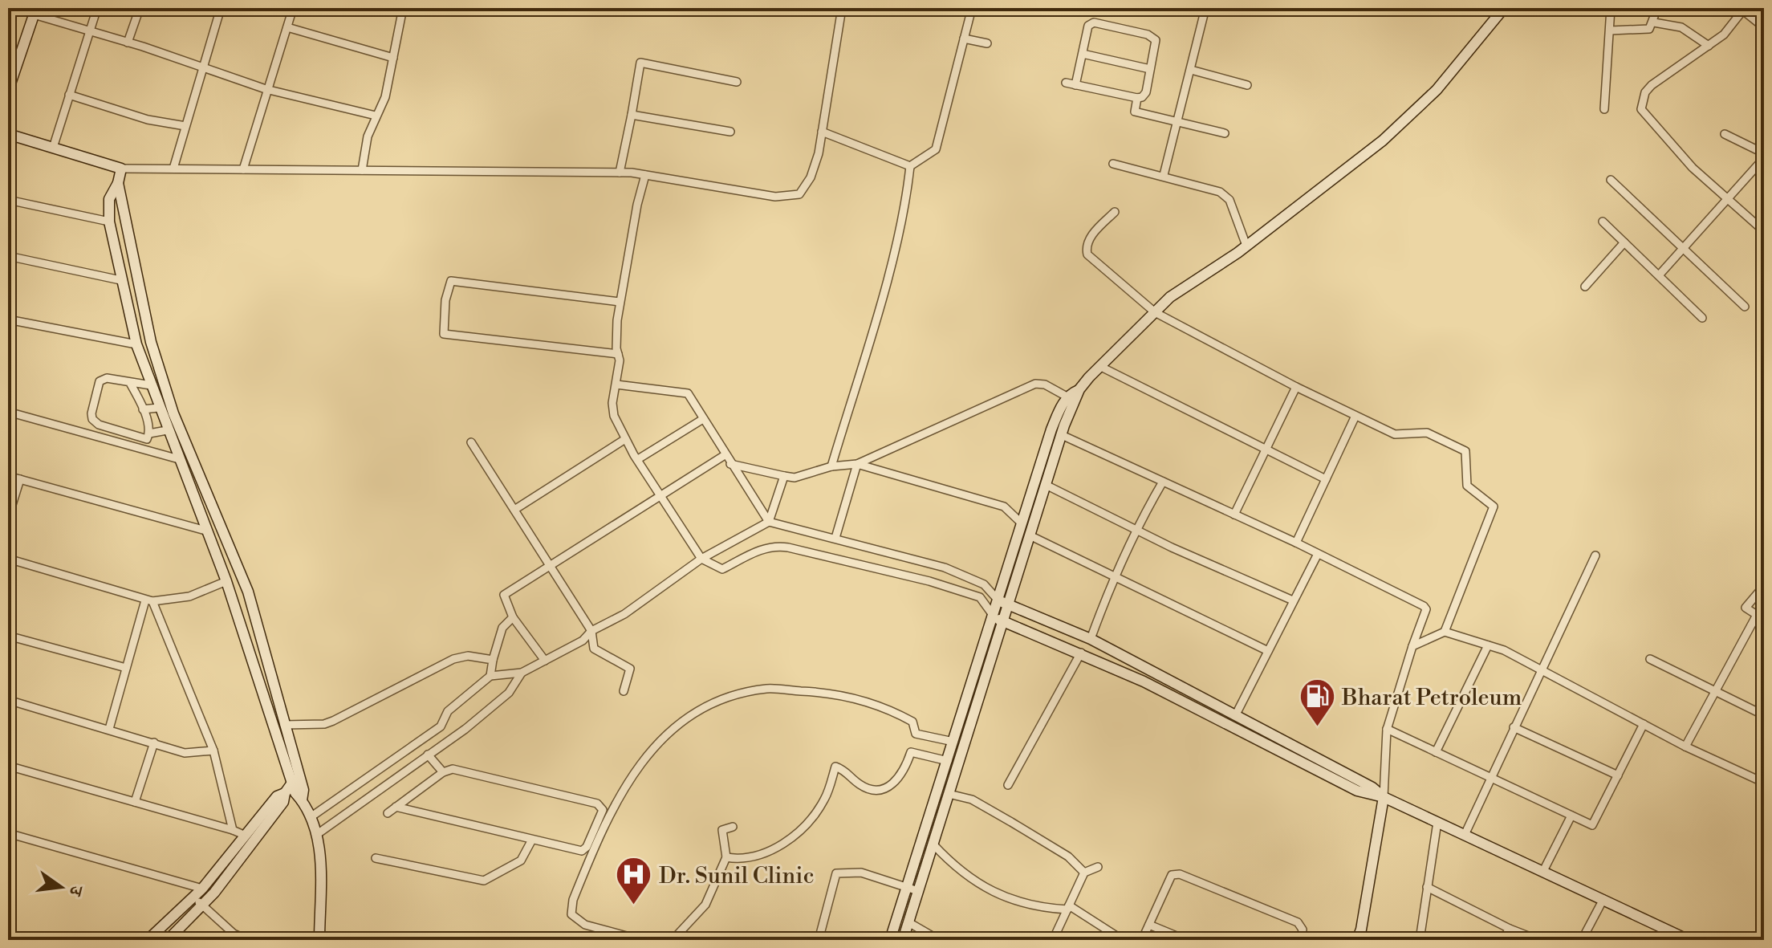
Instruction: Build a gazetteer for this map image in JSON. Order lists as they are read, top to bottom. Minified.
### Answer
{"places":{"fuel station":["Bharat Petroleum"],"hospital":["Dr. Sunil Clinic"]},"north":"right"}
